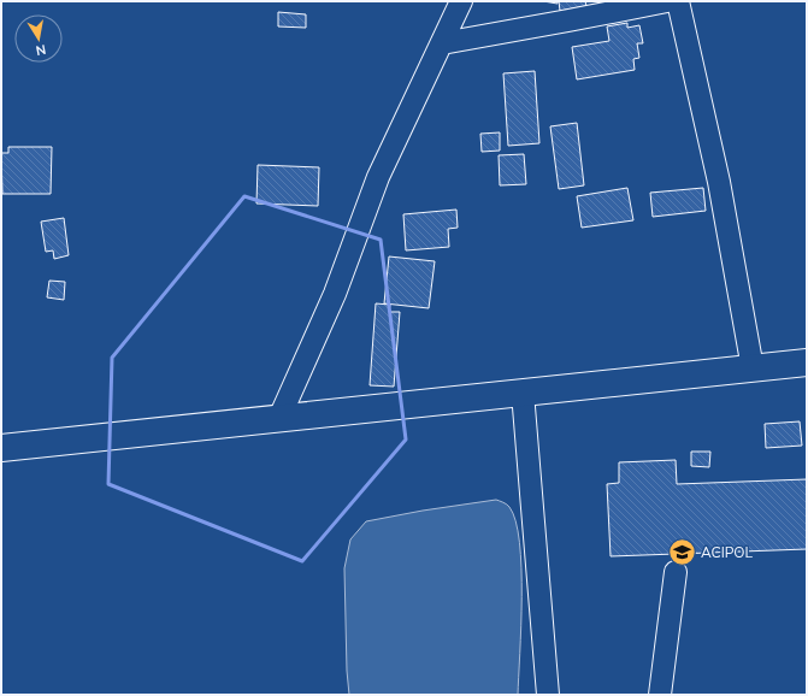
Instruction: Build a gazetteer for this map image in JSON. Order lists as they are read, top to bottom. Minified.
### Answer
{"places":{"school or university":["ACIPOL"]},"north":"bottom"}
